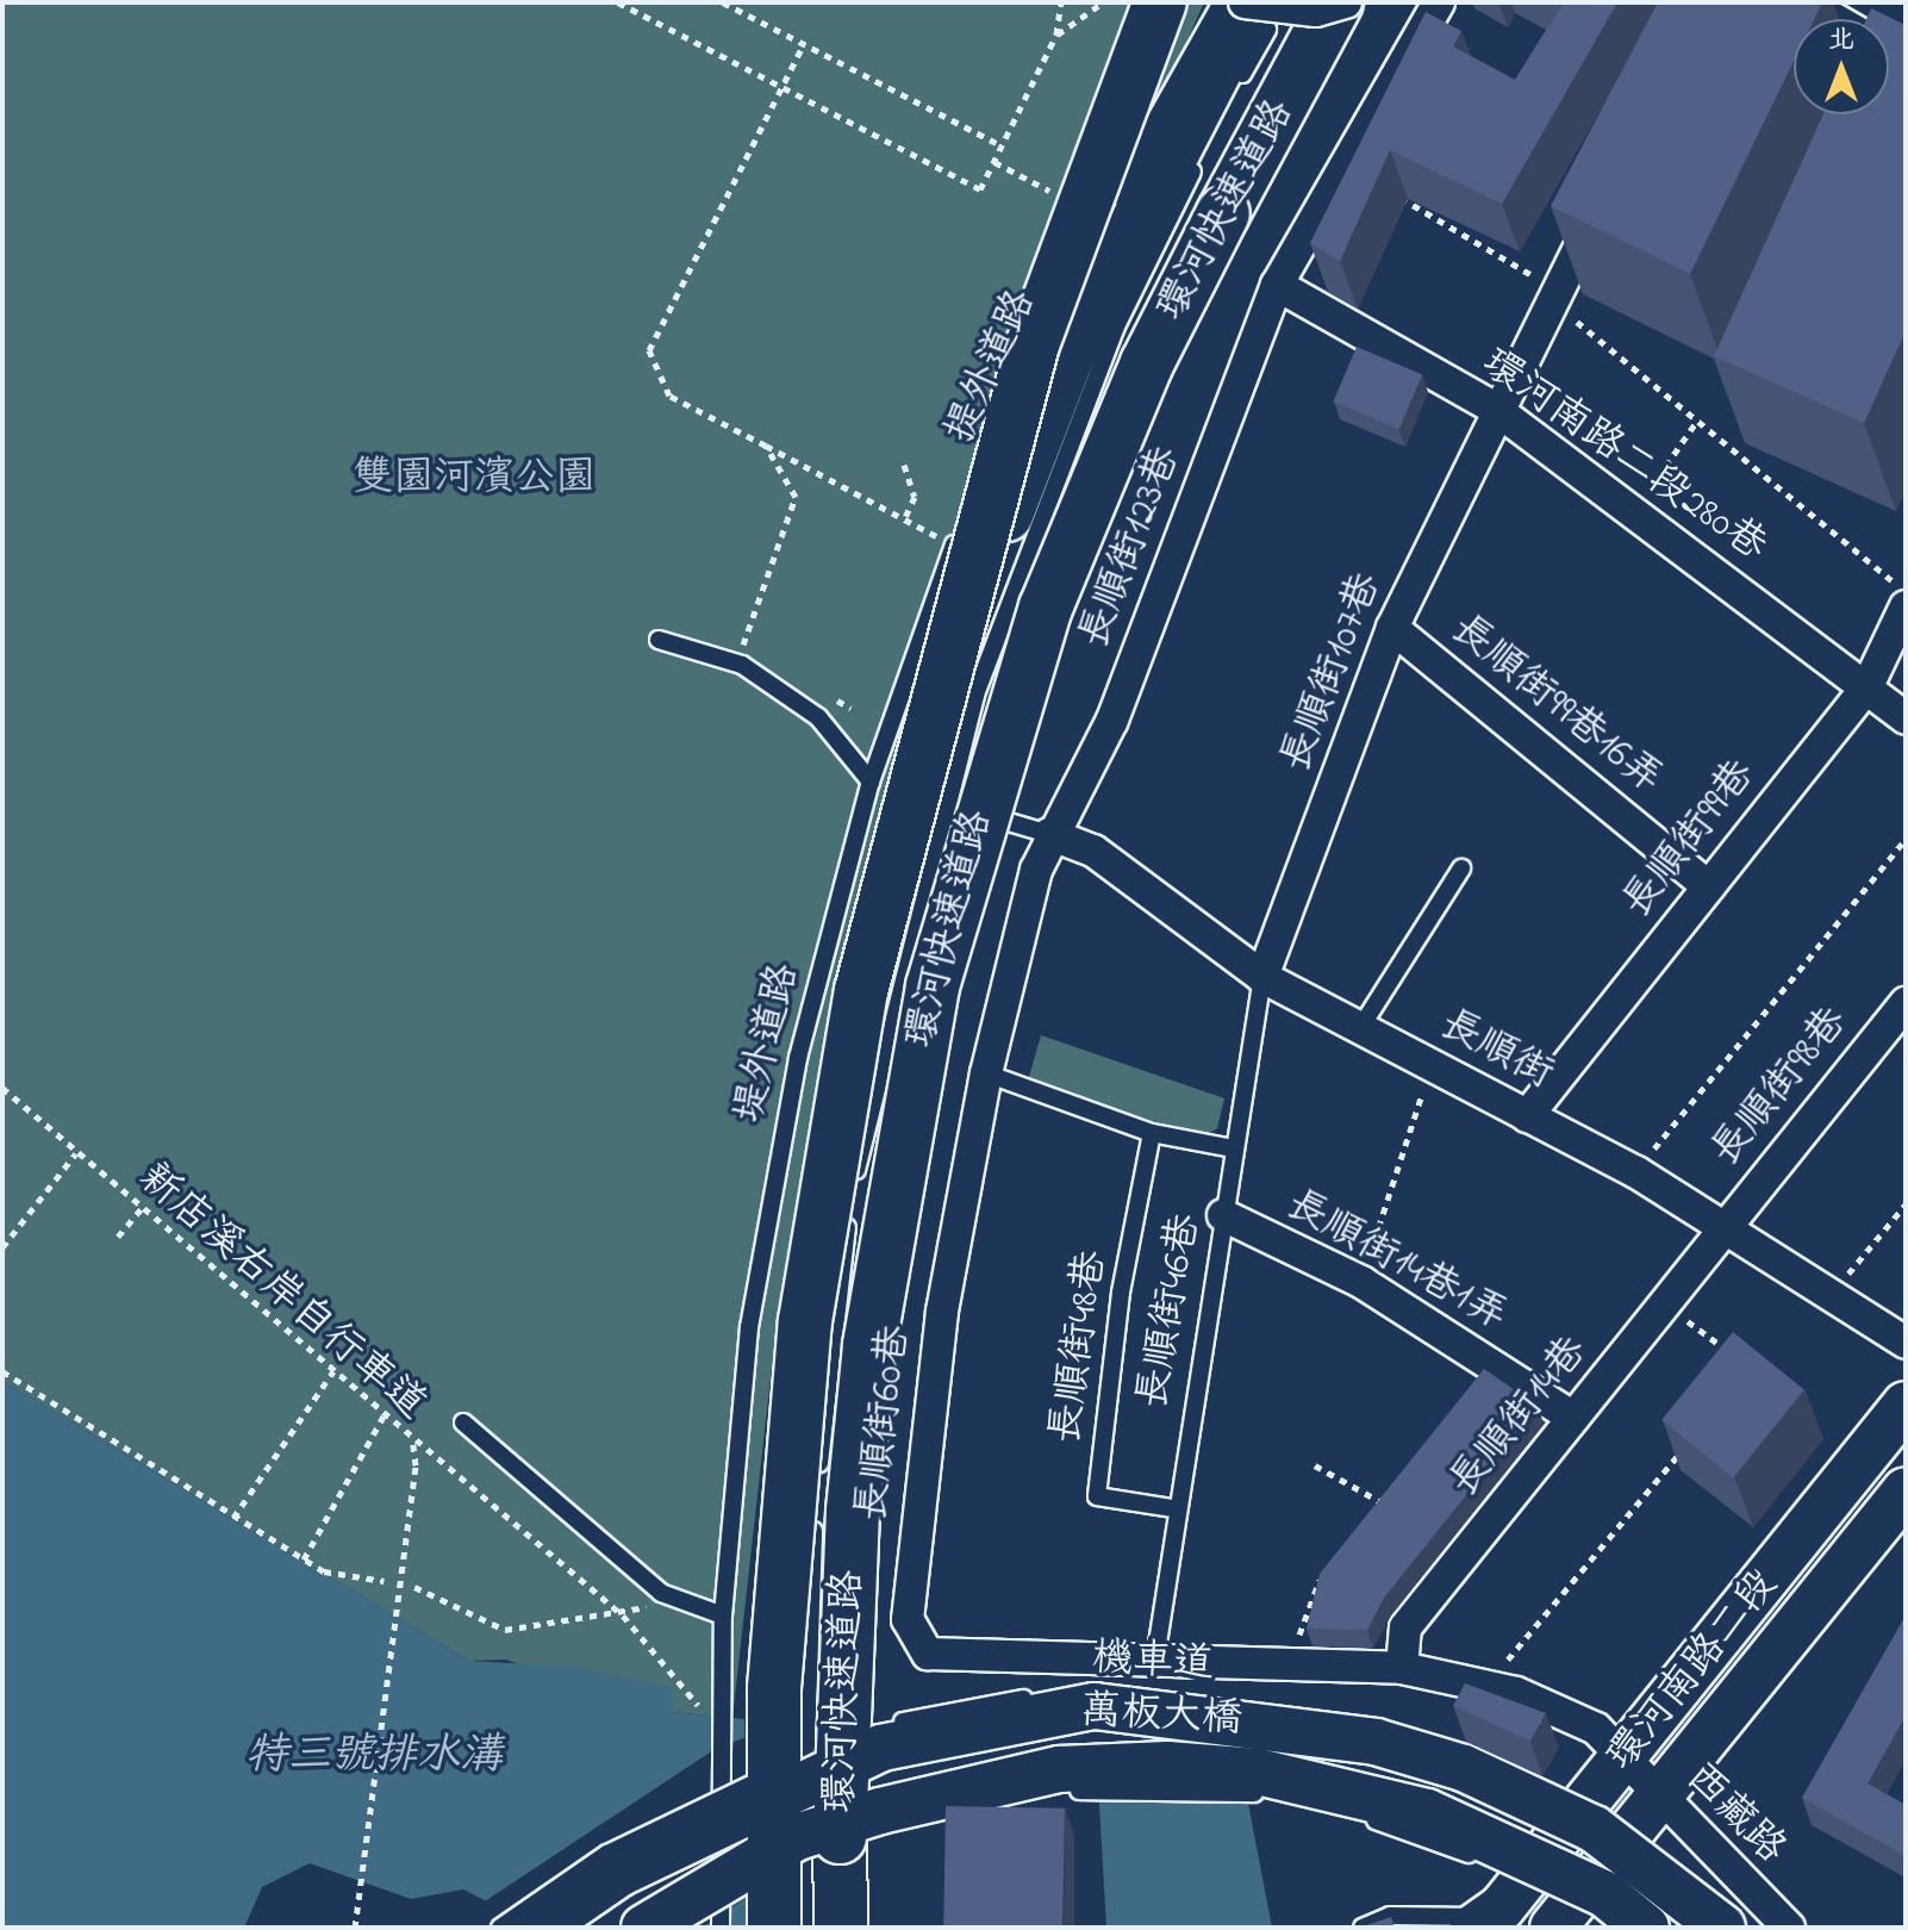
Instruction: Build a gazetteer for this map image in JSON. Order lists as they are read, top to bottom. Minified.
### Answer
{"streets":{"highway":["環河快速道路"],"street":["環河南路二段280巷","長順街123巷","長順街107巷","長順街99巷16弄","長順街99巷","長順街","長順街98巷","長順街14巷1弄","長順街14巷","長順街60巷","環河南路二段","萬板大橋","西藏路"],"lane":["提外道路","堤外道路","長順街46巷","長順街48巷","機車道"],"path":["新店溪右岸自行車道"]},"crossings":[["提外道路","堤外道路"],["環河南路二段280巷","長順街123巷"],["環河南路二段280巷","長順街107巷"],["環河南路二段280巷","長順街99巷"],["長順街123巷","長順街"],["長順街123巷","長順街60巷"],["長順街107巷","長順街99巷16弄"],["長順街107巷","長順街"],["長順街107巷","長順街46巷"],["長順街99巷16弄","長順街99巷"],["長順街99巷","長順街"],["長順街","長順街98巷"],["長順街","長順街46巷"],["長順街","長順街14巷"],["長順街","長順街60巷"],["長順街98巷","長順街14巷"],["長順街14巷1弄","長順街46巷"],["長順街14巷1弄","長順街14巷"],["長順街46巷","長順街48巷"],["長順街46巷","長順街60巷"],["長順街14巷","長順街60巷"],["長順街60巷","環河南路二段"],["長順街60巷","西藏路"],["環河南路二段","西藏路"]],"water":["特三號排水溝"],"parks":["雙園河濱公園"],"north":"top"}
